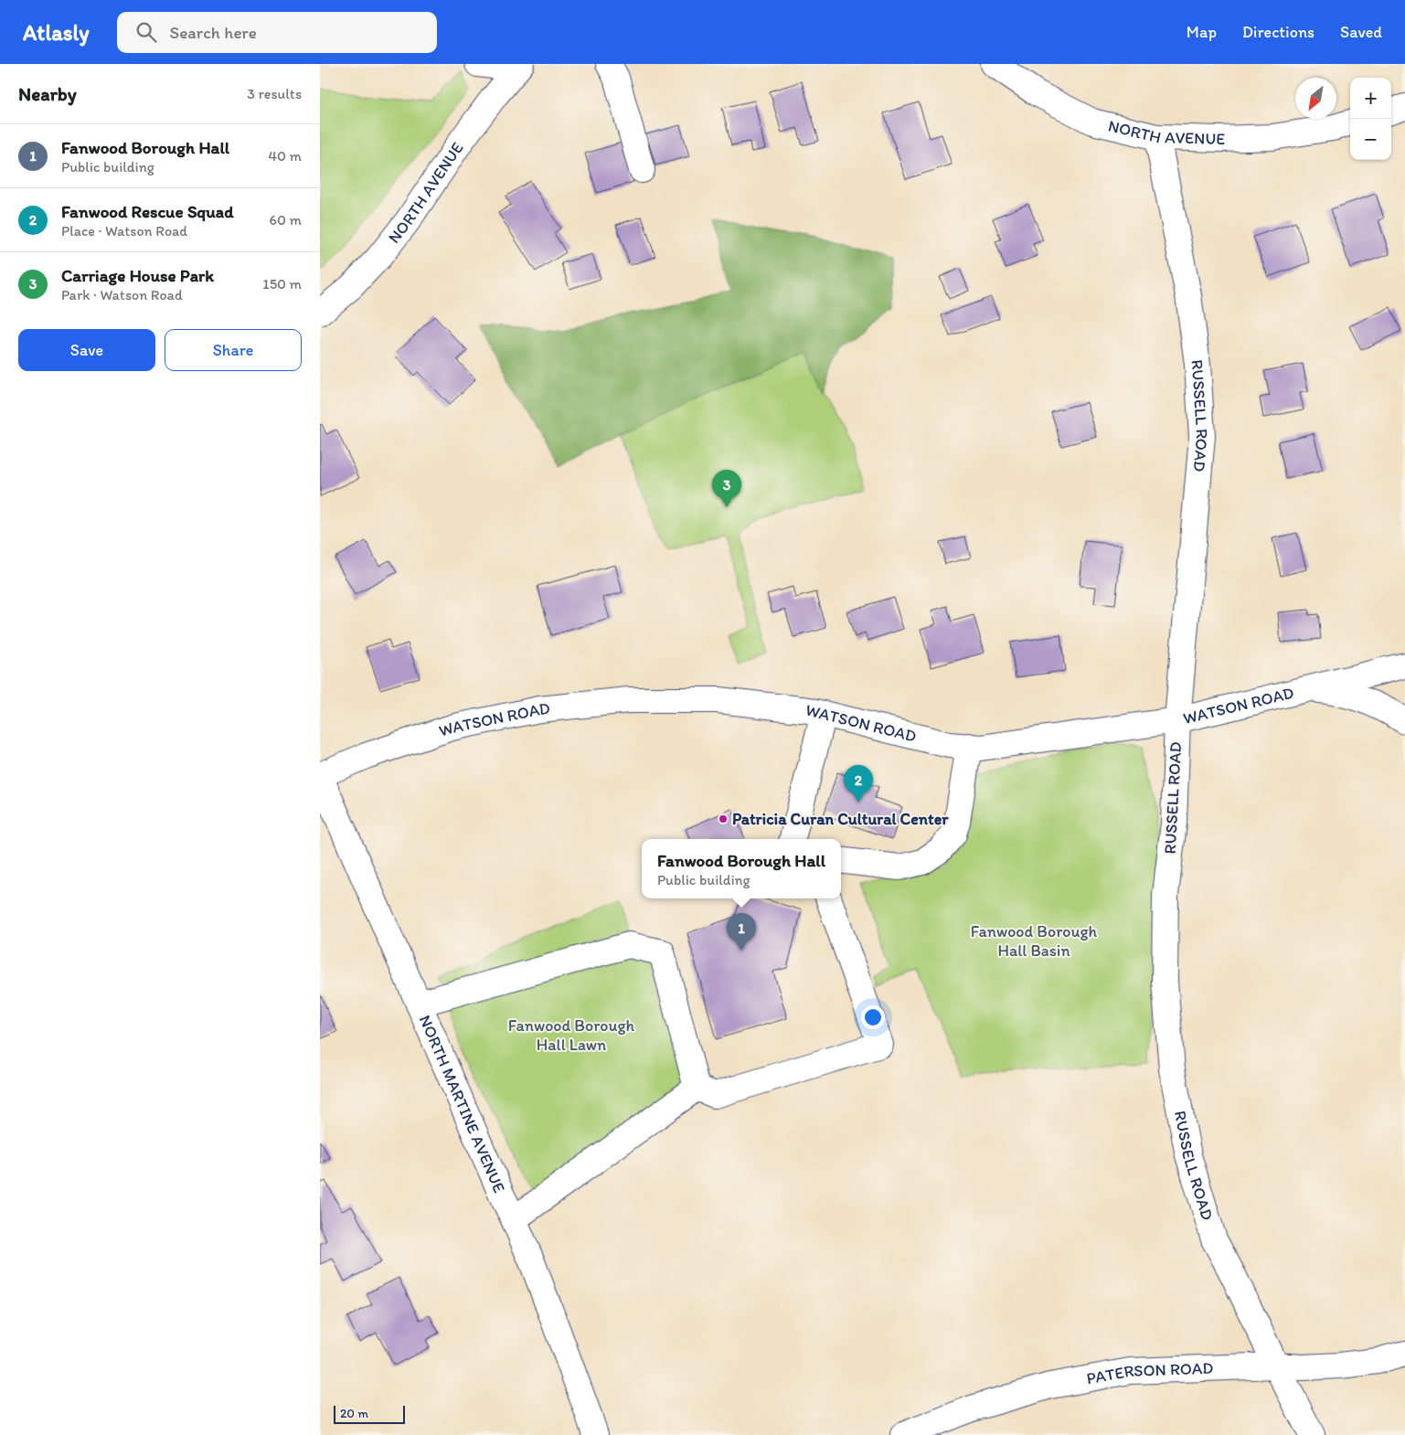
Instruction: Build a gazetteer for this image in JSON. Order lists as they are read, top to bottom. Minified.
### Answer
{"streets":{"street":["NORTH AVENUE","RUSSELL ROAD","WATSON ROAD","NORTH MARTINE AVENUE","PATERSON ROAD"]},"crossings":[["NORTH AVENUE","RUSSELL ROAD"],["RUSSELL ROAD","WATSON ROAD"],["RUSSELL ROAD","PATERSON ROAD"],["WATSON ROAD","NORTH MARTINE AVENUE"]],"parks":["Fanwood Borough Hall Basin","Fanwood Borough Hall Lawn"],"places":["Patricia Curan Cultural Center"],"scale_bar":"20 m","north":"bottom left","page":{"header":"Atlasly","search":"Search here","nav":["Map","Directions","Saved"],"heading":["Nearby","3 results"],"map_buttons":["+","−"],"list":[{"mark":"1","name":"Fanwood Borough Hall","note":"Public building","value":"40 m"},{"mark":"2","name":"Fanwood Rescue Squad","note":"Place · Watson Road","value":"60 m"},{"mark":"3","name":"Carriage House Park","note":"Park · Watson Road","value":"150 m"}],"buttons":["Save","Share"],"pins":["3","2","1"],"popup":["Fanwood Borough Hall","Public building"],"scale":"20 m"}}
